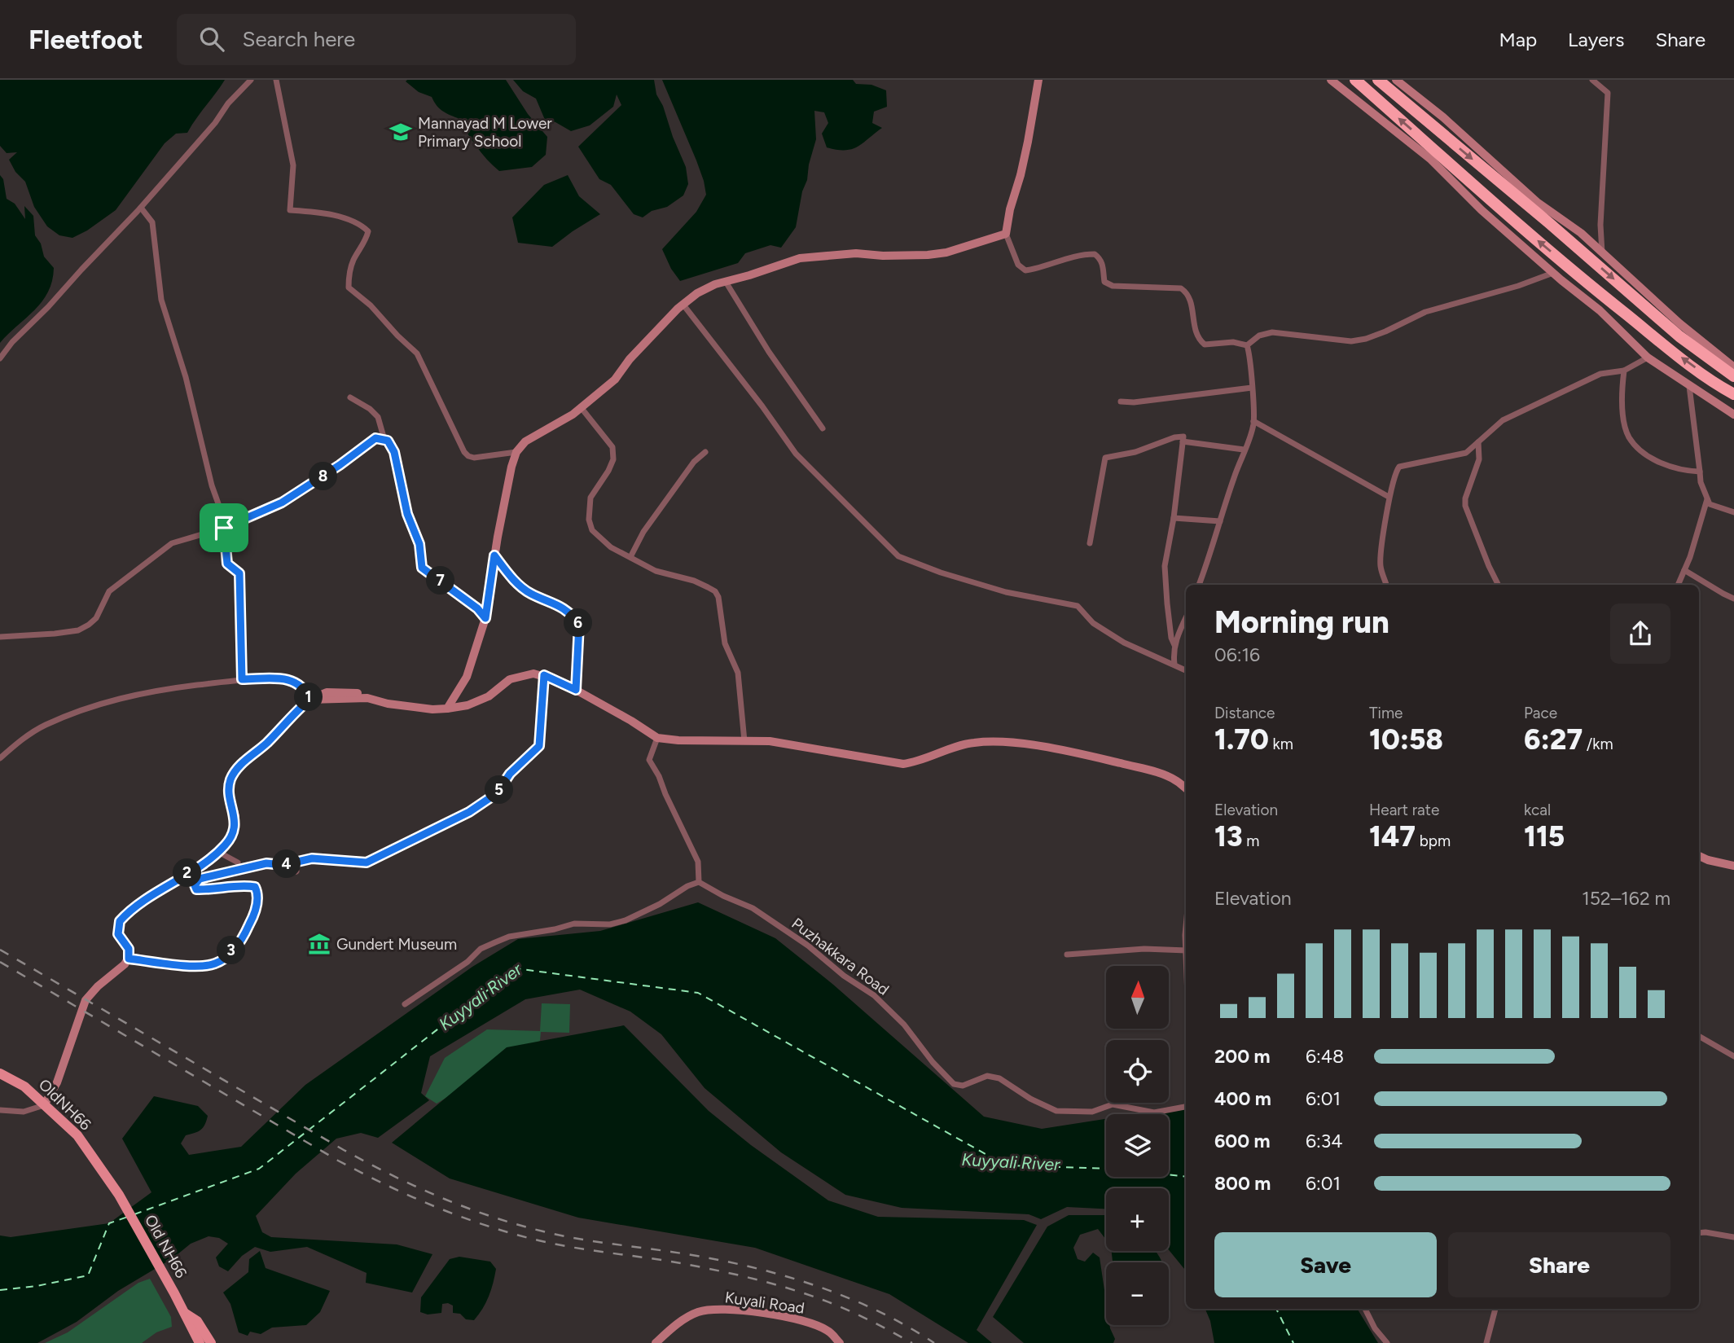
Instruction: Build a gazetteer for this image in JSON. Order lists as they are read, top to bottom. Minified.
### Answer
{"streets":{"main road":["OldNH66","Old NH66","Kuyali Road"],"street":["Puzhakkara Road"]},"crossings":[["OldNH66","Old NH66"]],"water":["Kuyyali River"],"places":{"school or university":["Mannayad M Lower Primary School"],"museum":["Gundert Museum"]},"north":"top","page":{"header":"Fleetfoot","search":"Search here","nav":["Map","Layers","Share"],"pins":["8","7","6","1","5","4","2","3"],"heading":["Morning run","06:16"],"stats":[["Distance","1.70 km"],["Time","10:58"],["Pace","6:27 /km"],["Elevation","13 m"],["Heart rate","147 bpm"],["kcal","115"]],"chart":["Elevation","152–162 m"],"map_buttons":["+","−"],"list":[{"name":"200 m","note":"6:48"},{"name":"400 m","note":"6:01"},{"name":"600 m","note":"6:34"},{"name":"800 m","note":"6:01"}],"buttons":["Save","Share"]}}
